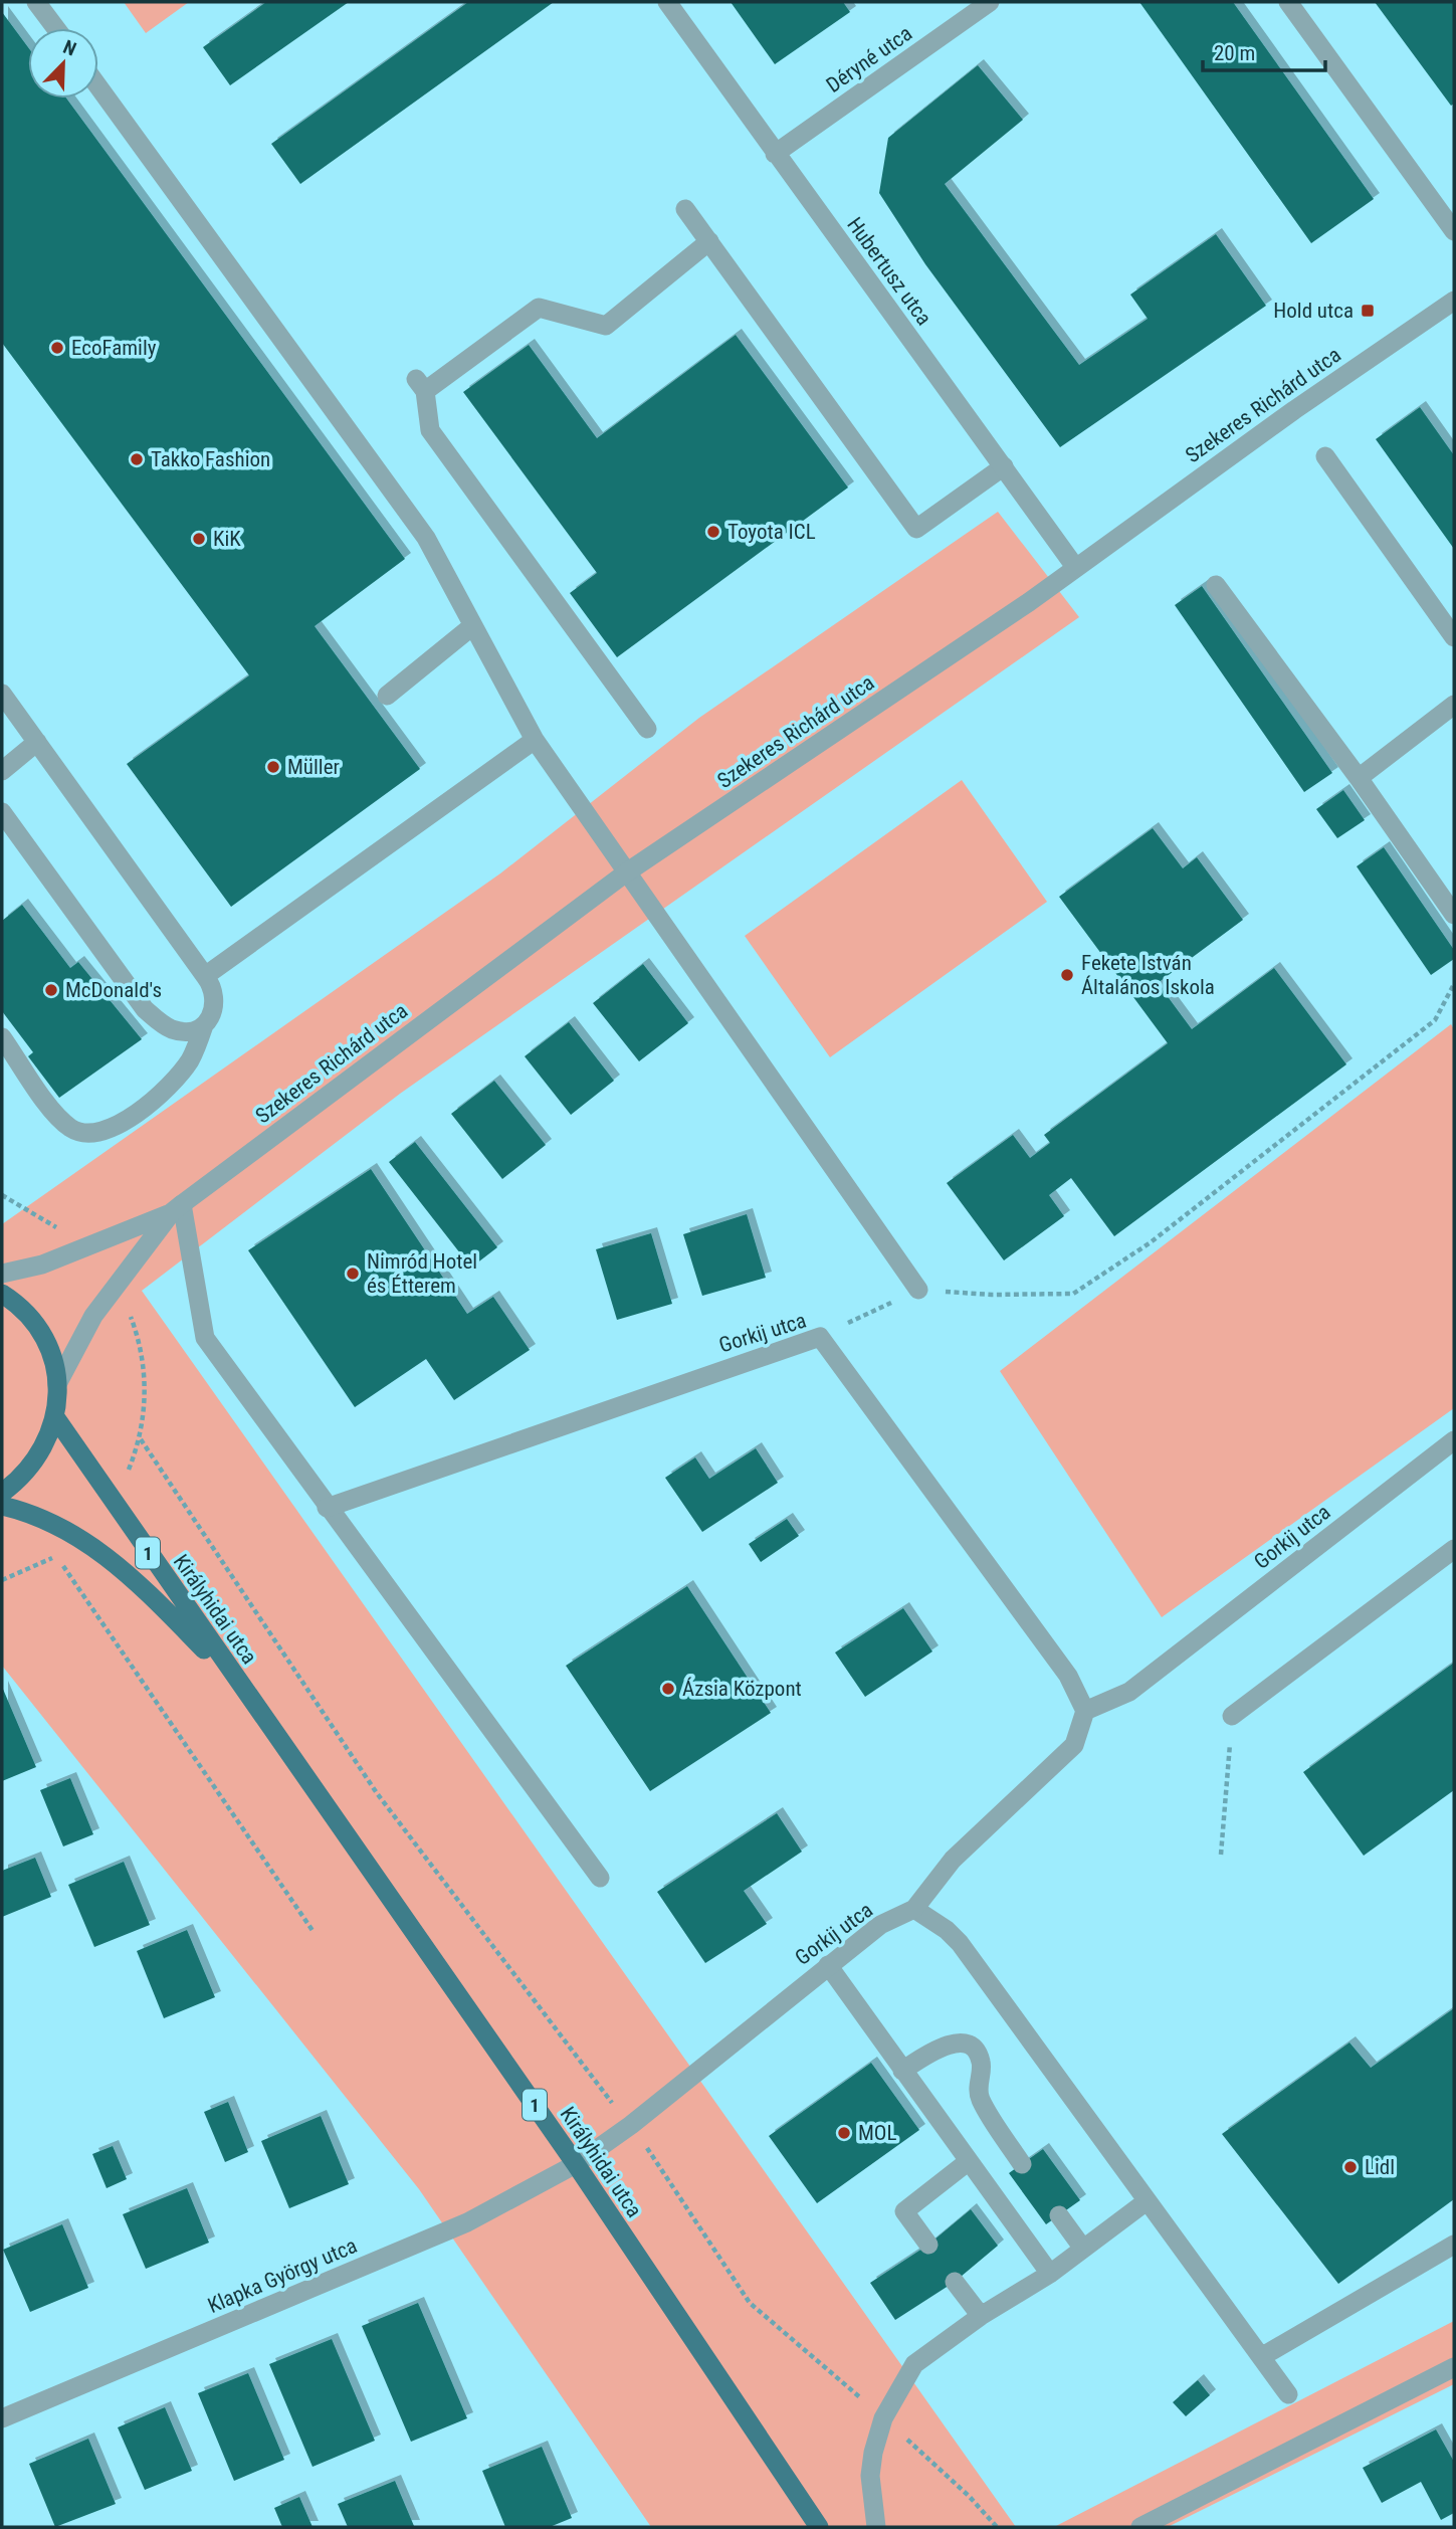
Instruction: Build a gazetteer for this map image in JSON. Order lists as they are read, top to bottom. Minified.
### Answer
{"streets":{"main road":["1","Királyhidai utca"],"street":["Déryné utca","Hubertusz utca","Szekeres Richárd utca","Gorkij utca","Klapka György utca"]},"crossings":[["Déryné utca","Hubertusz utca"],["Hubertusz utca","Szekeres Richárd utca"],["Gorkij utca","Királyhidai utca"],["Gorkij utca","Klapka György utca"],["Királyhidai utca","Klapka György utca"]],"places":{"transit":["Hold utca"],"other":["EcoFamily","Takko Fashion","Toyota ICL","KiK","Müller","Fekete István Általános Iskola","McDonald's","Nimród Hotel és Étterem","Ázsia Központ","MOL","Lidl"]},"scale_bar":"20 m","north":"top right"}
